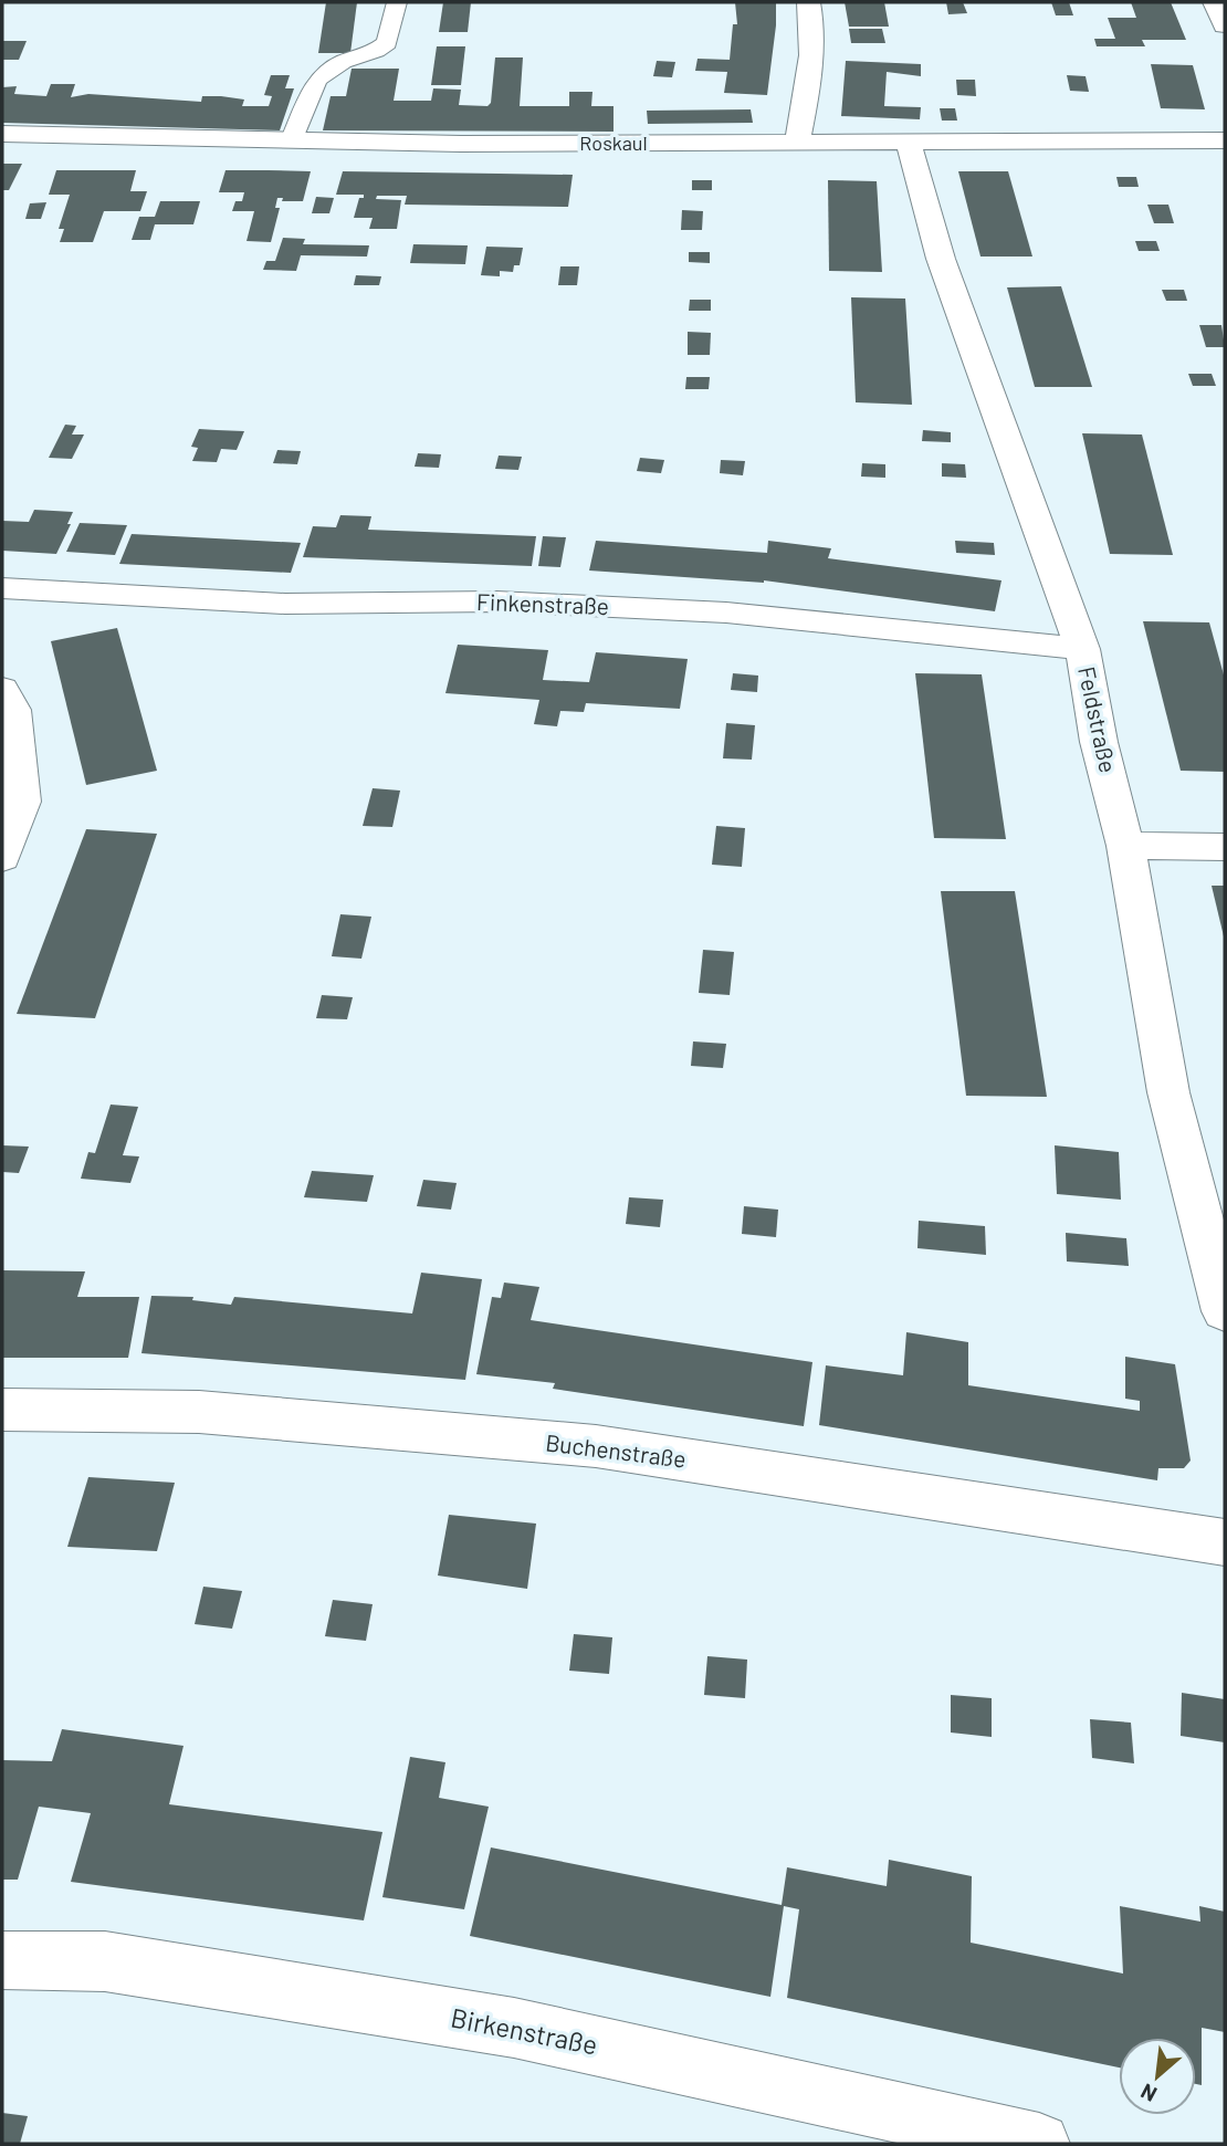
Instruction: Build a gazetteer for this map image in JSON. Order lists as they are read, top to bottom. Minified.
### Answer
{"streets":{"street":["Roskaul","Finkenstraße","Feldstraße","Buchenstraße","Birkenstraße"]},"crossings":[["Roskaul","Feldstraße"],["Finkenstraße","Feldstraße"]],"north":"bottom left"}
